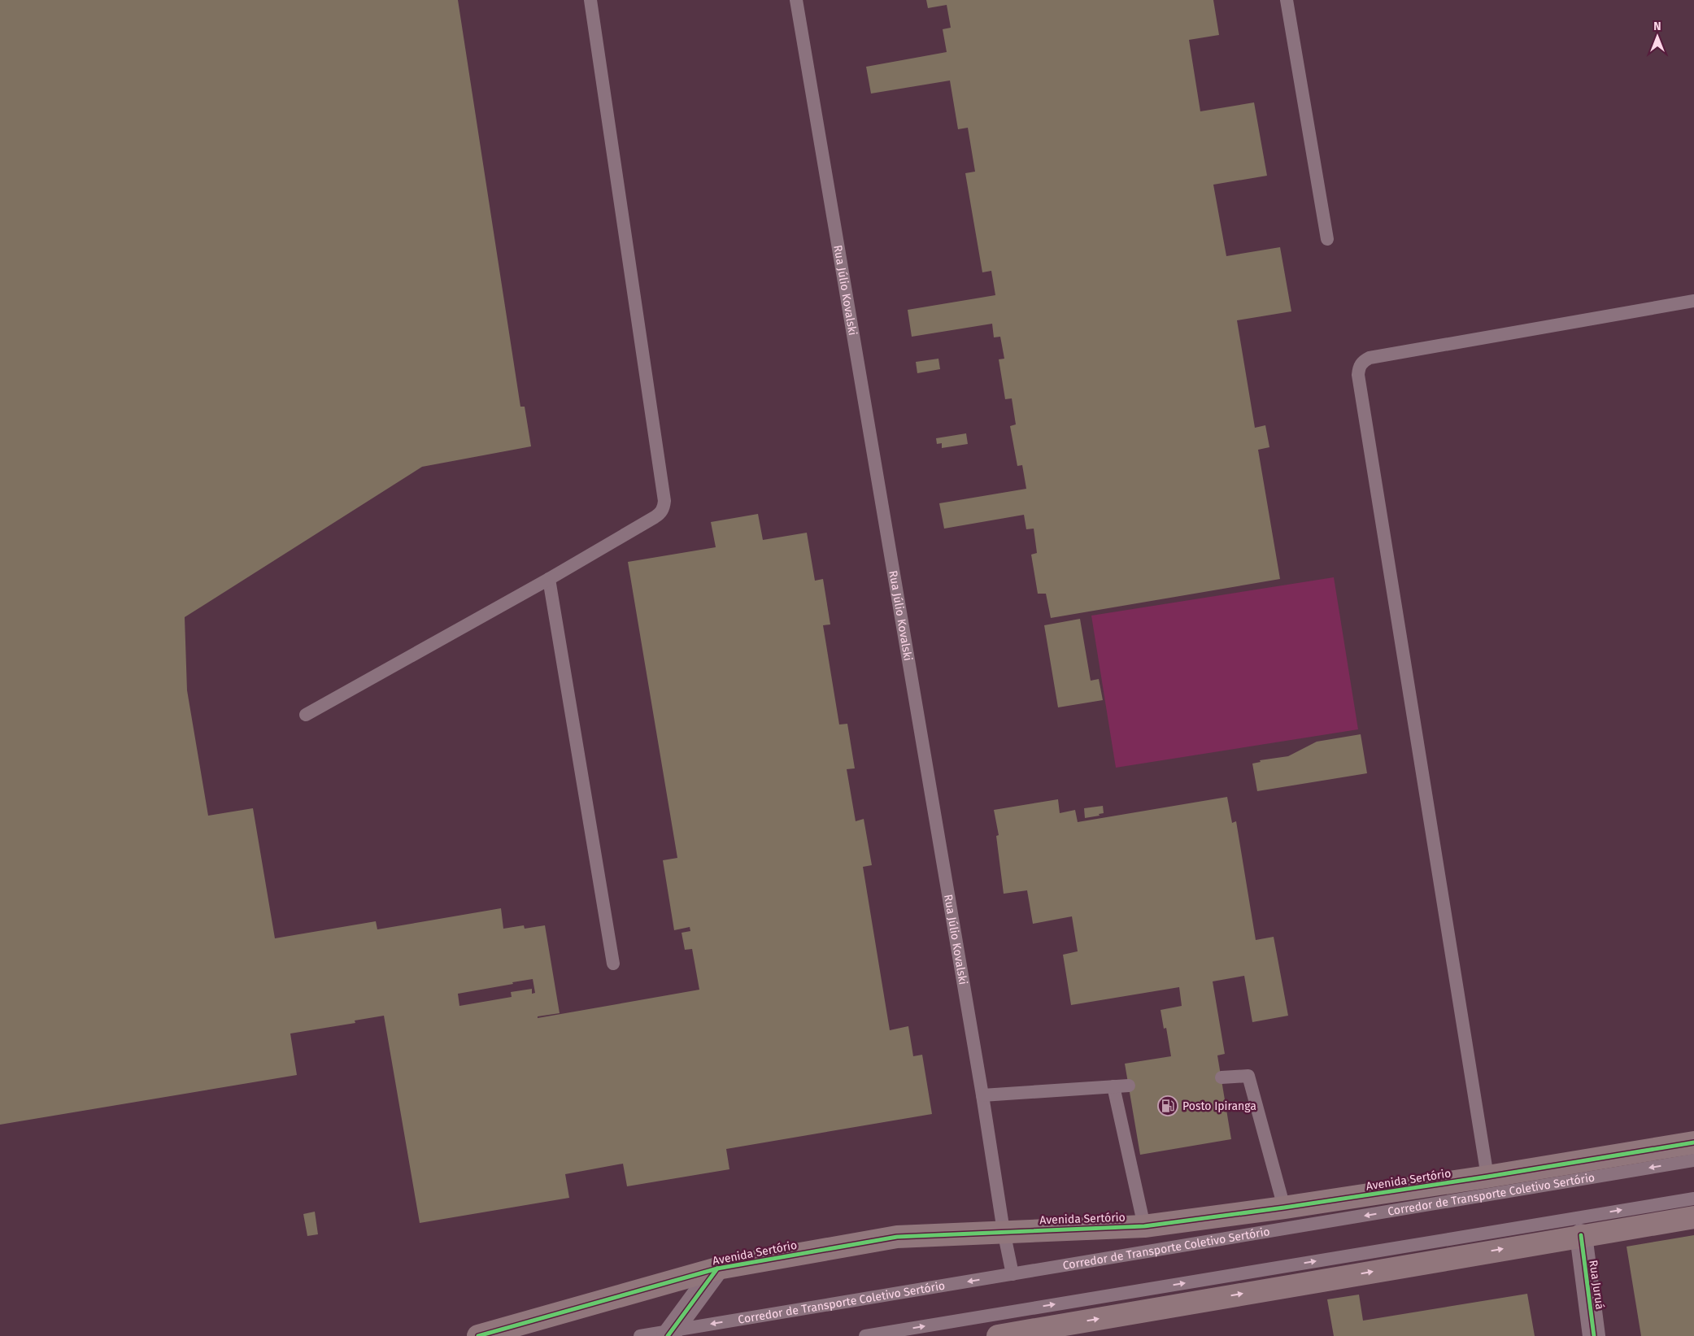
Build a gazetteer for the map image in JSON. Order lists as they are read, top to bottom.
{
  "streets": {
    "main road": ["Avenida Sertório"],
    "street": ["Rua Juruá"],
    "lane": ["Rua Júlio Kovalski", "Corredor de Transporte Coletivo Sertório"]
  },
  "crossings": [
    ["Rua Júlio Kovalski", "Avenida Sertório"],
    ["Rua Júlio Kovalski", "Corredor de Transporte Coletivo Sertório"]
  ],
  "places": {
    "fuel station": ["Posto Ipiranga"]
  },
  "north": "top"
}
